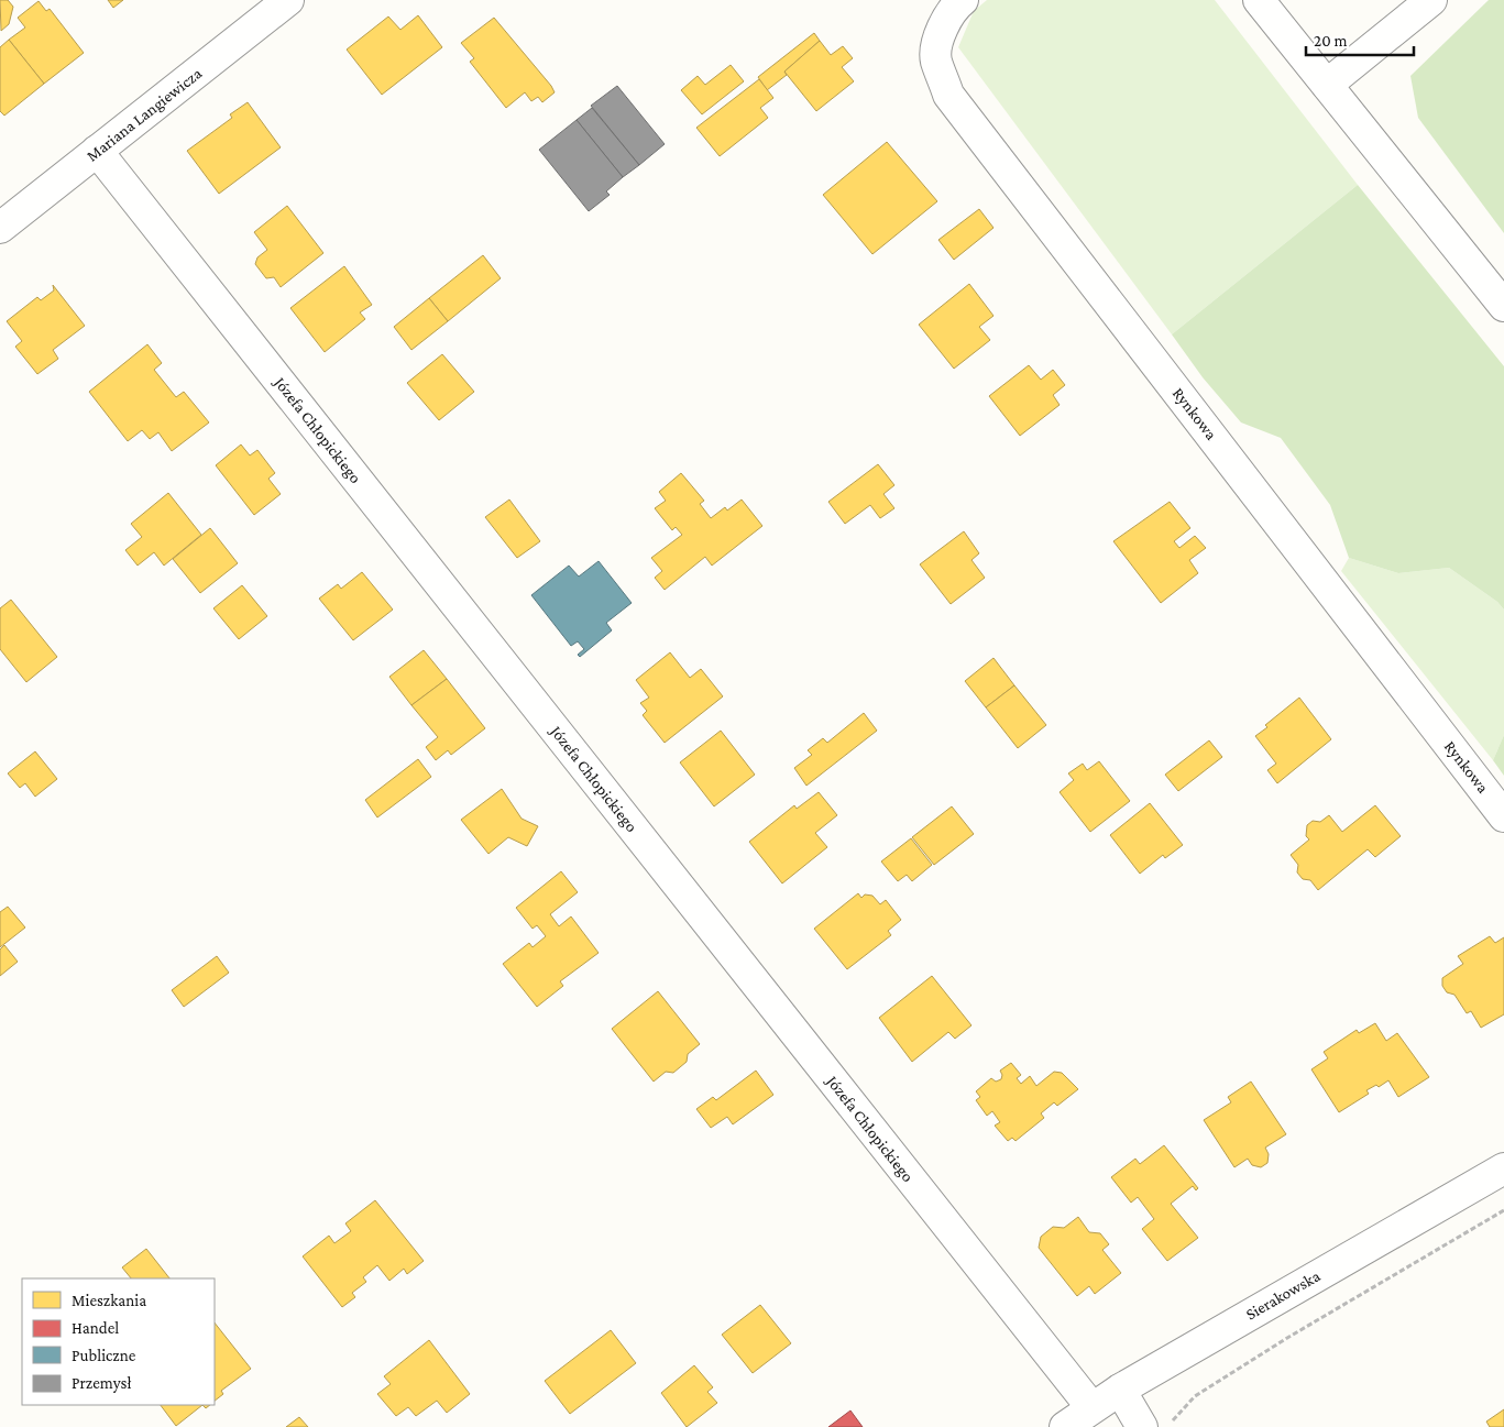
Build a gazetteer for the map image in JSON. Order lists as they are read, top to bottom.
{
  "streets": {
    "street": [
      "Mariana Langiewicza",
      "Rynkowa",
      "Józefa Chłopickiego",
      "Sierakowska"
    ]
  },
  "crossings": [
    ["Mariana Langiewicza", "Józefa Chłopickiego"],
    ["Józefa Chłopickiego", "Sierakowska"]
  ],
  "legend": [
    "Mieszkania",
    "Handel",
    "Publiczne",
    "Przemysł"
  ],
  "scale_bar": "20 m"
}
